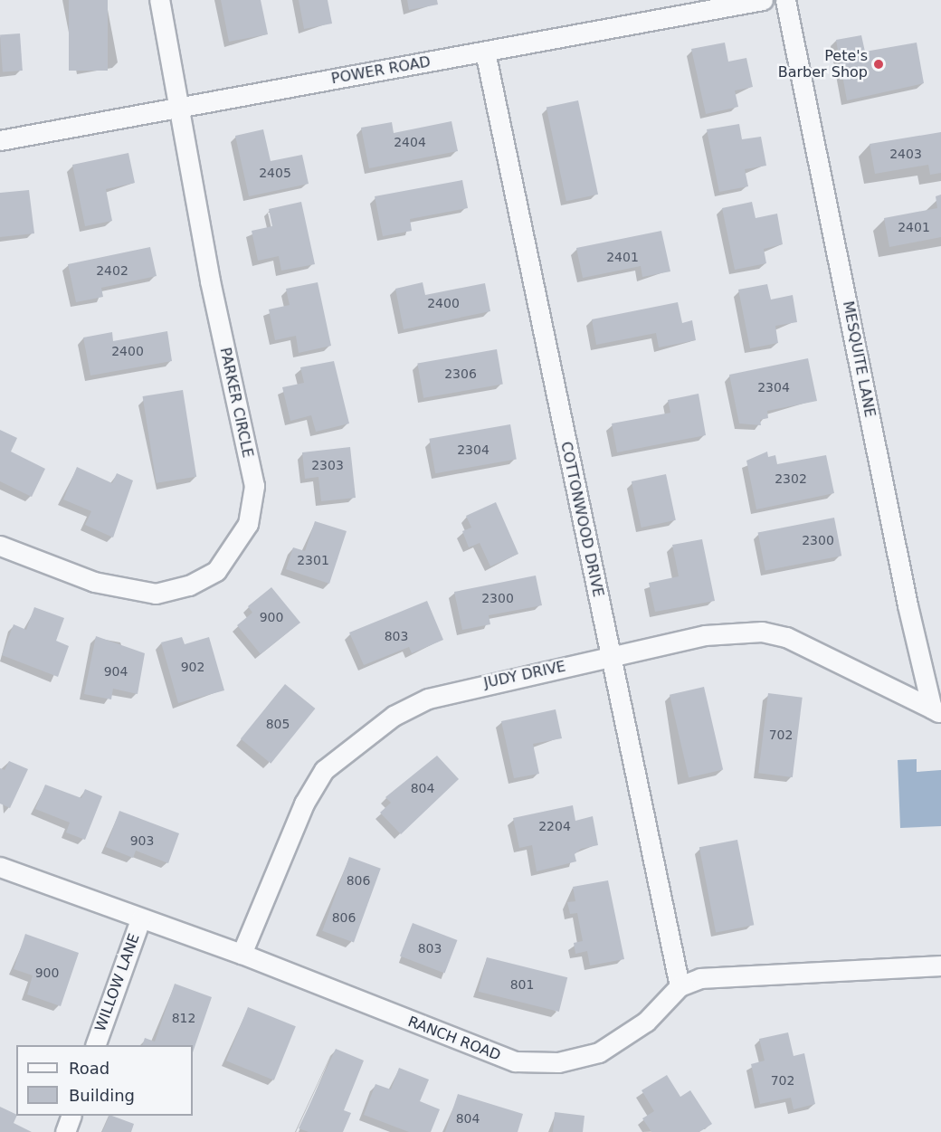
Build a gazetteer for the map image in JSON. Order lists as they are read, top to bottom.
{
  "streets": {
    "street": [
      "POWER ROAD",
      "MESQUITE LANE",
      "PARKER CIRCLE",
      "COTTONWOOD DRIVE",
      "JUDY DRIVE",
      "WILLOW LANE",
      "RANCH ROAD"
    ]
  },
  "crossings": [
    ["POWER ROAD", "PARKER CIRCLE"],
    ["POWER ROAD", "COTTONWOOD DRIVE"],
    ["MESQUITE LANE", "JUDY DRIVE"],
    ["COTTONWOOD DRIVE", "JUDY DRIVE"],
    ["COTTONWOOD DRIVE", "RANCH ROAD"],
    ["JUDY DRIVE", "RANCH ROAD"],
    ["WILLOW LANE", "RANCH ROAD"]
  ],
  "places": ["Pete's Barber Shop"],
  "house_numbers": [
    "2404",
    "2403",
    "2405",
    "2401",
    "2401",
    "2402",
    "2400",
    "2400",
    "2306",
    "2304",
    "2304",
    "2303",
    "2302",
    "2300",
    "2301",
    "2300",
    "900",
    "803",
    "902",
    "904",
    "805",
    "702",
    "804",
    "2204",
    "903",
    "806",
    "806",
    "803",
    "900",
    "801",
    "812",
    "702",
    "804"
  ],
  "legend": ["Road", "Building"]
}
